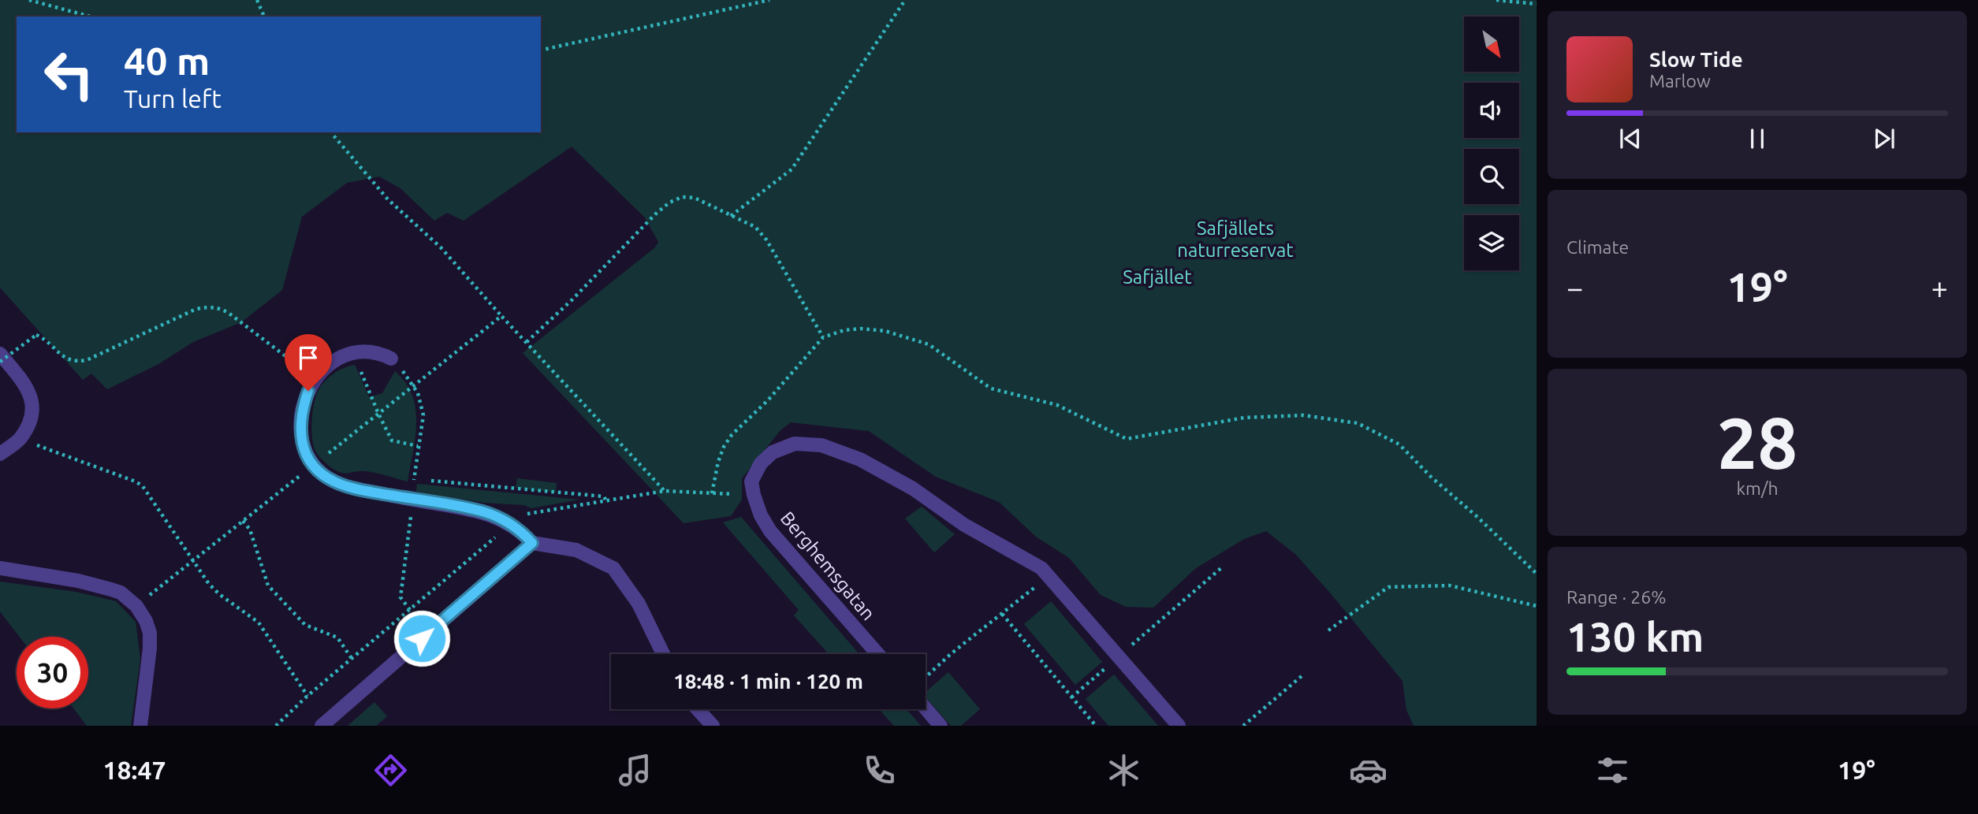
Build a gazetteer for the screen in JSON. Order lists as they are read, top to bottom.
{
  "streets": {
    "street": ["Berghemsgatan"]
  },
  "parks": ["Safjällets naturreservat", "Safjället"],
  "north": "bottom right",
  "page": {
    "turn": ["40 m", "Turn left"],
    "song": ["Slow Tide", "Marlow"],
    "tile": [
      "Climate",
      ["28", "km/h"],
      ["Range · 26%", "130 km"]
    ],
    "heat": ["−", "19°", "+"],
    "limit": "30",
    "trip": "18:48 · 1 min · 120 m",
    "tabs": ["18:47", "19°"]
  }
}
